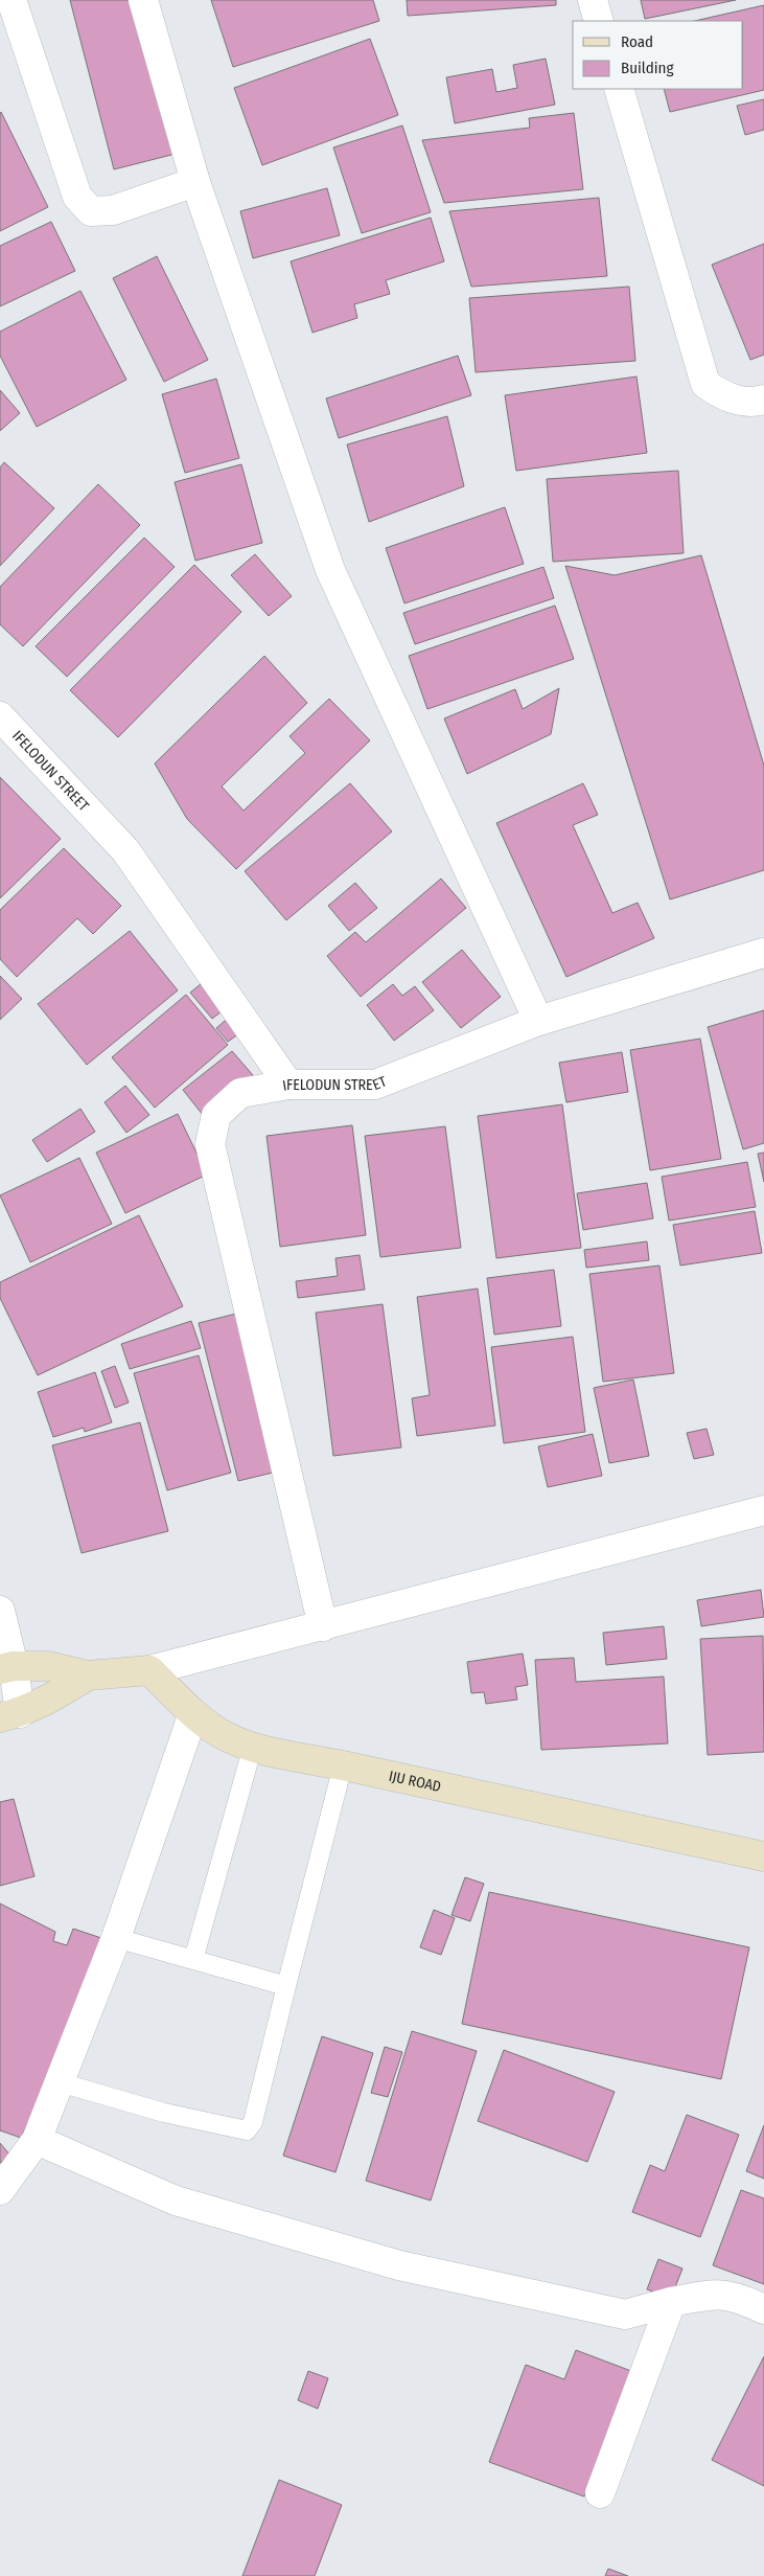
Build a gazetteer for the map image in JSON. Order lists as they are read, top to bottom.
{
  "streets": {
    "main road": ["IJU ROAD"],
    "street": ["IFELODUN STREET"]
  },
  "legend": ["Road", "Building"]
}
